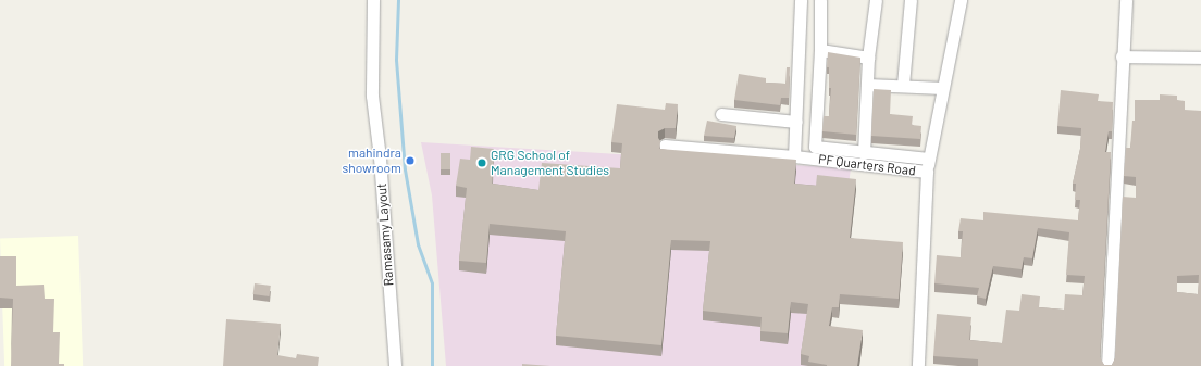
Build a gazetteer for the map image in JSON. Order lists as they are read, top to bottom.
{
  "streets": {
    "street": ["PF Quarters Road", "Ramasamy Layout"]
  },
  "places": ["mahindra showroom", "GRG School of Management Studies"]
}
